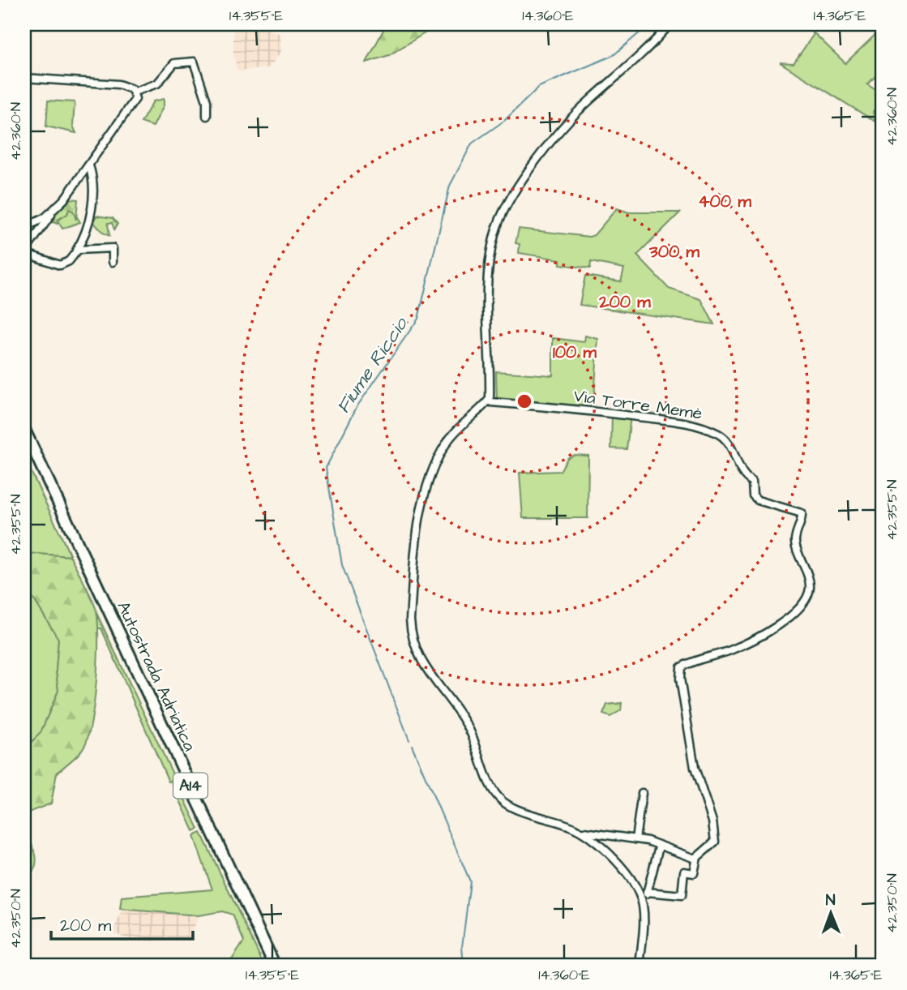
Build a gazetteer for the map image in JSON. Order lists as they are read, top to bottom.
{
  "streets": {
    "highway": ["Autostrada Adriatica", "A14"],
    "street": ["Via Torre Memè"]
  },
  "water": ["Fiume Riccio"],
  "scale_bar": "200 m",
  "north": "top",
  "coordinates": [
    "14.355°E",
    "14.360°E",
    "14.365°E",
    "42.360°N",
    "42.355°N",
    "42.350°N"
  ],
  "rings": [
    "400 m",
    "300 m",
    "200 m",
    "100 m"
  ]
}
